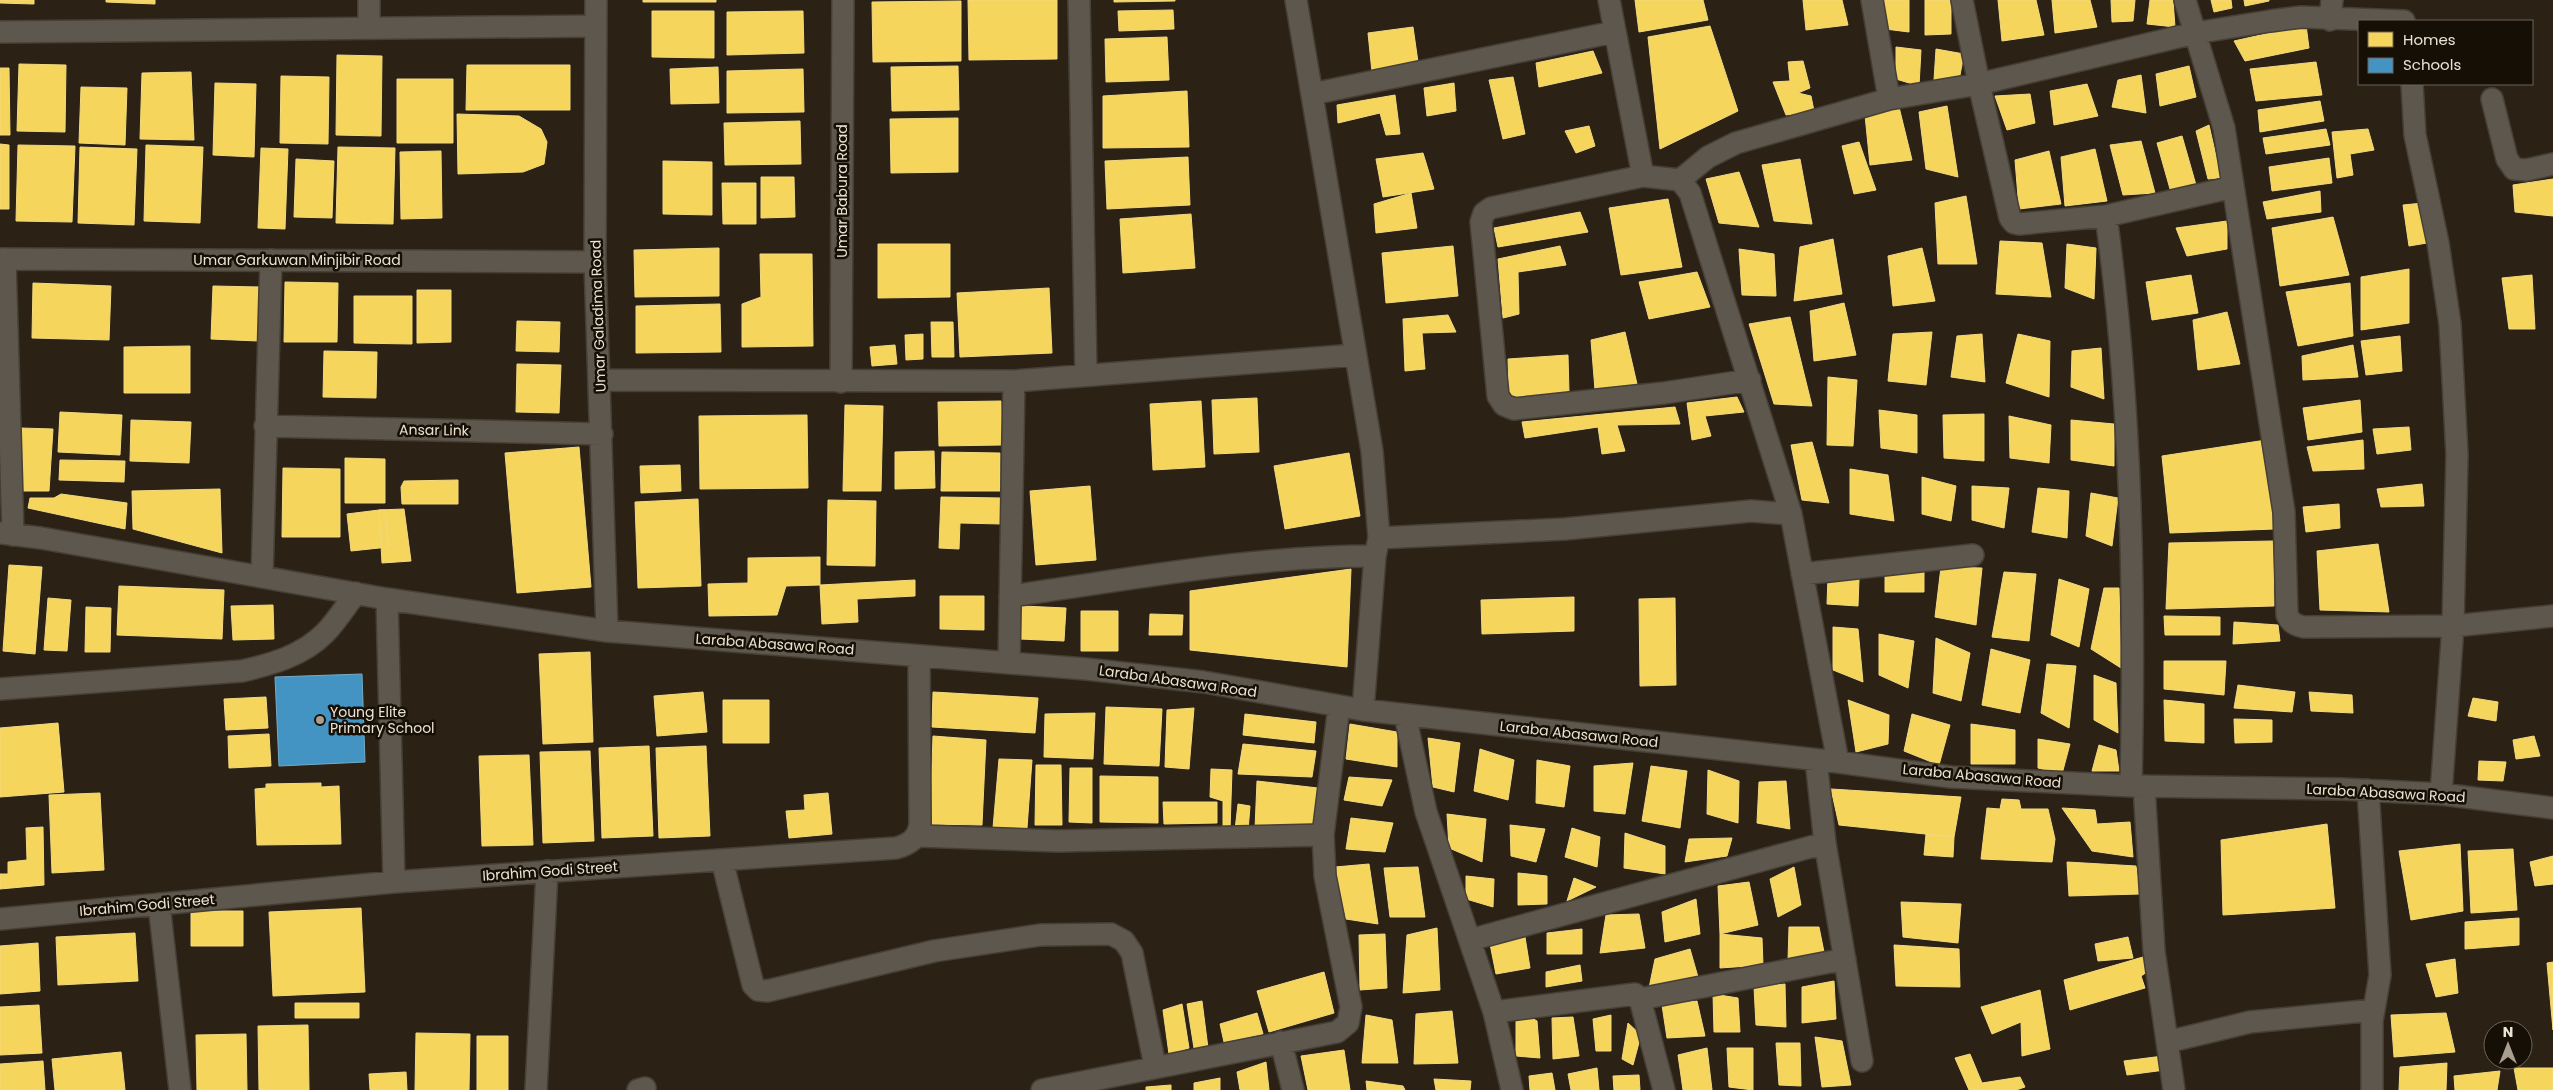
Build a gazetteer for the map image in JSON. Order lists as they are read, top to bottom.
{
  "streets": {
    "street": [
      "Umar Babura Road",
      "Umar Garkuwan Minjibir Road",
      "Umar Galadima Road",
      "Ansar Link",
      "Laraba Abasawa Road",
      "Ibrahim Godi Street"
    ]
  },
  "crossings": [
    ["Umar Garkuwan Minjibir Road", "Umar Galadima Road"],
    ["Umar Galadima Road", "Ansar Link"],
    ["Umar Galadima Road", "Laraba Abasawa Road"]
  ],
  "places": ["Young Elite Primary School"],
  "legend": ["Homes", "Schools"],
  "north": "top"
}
